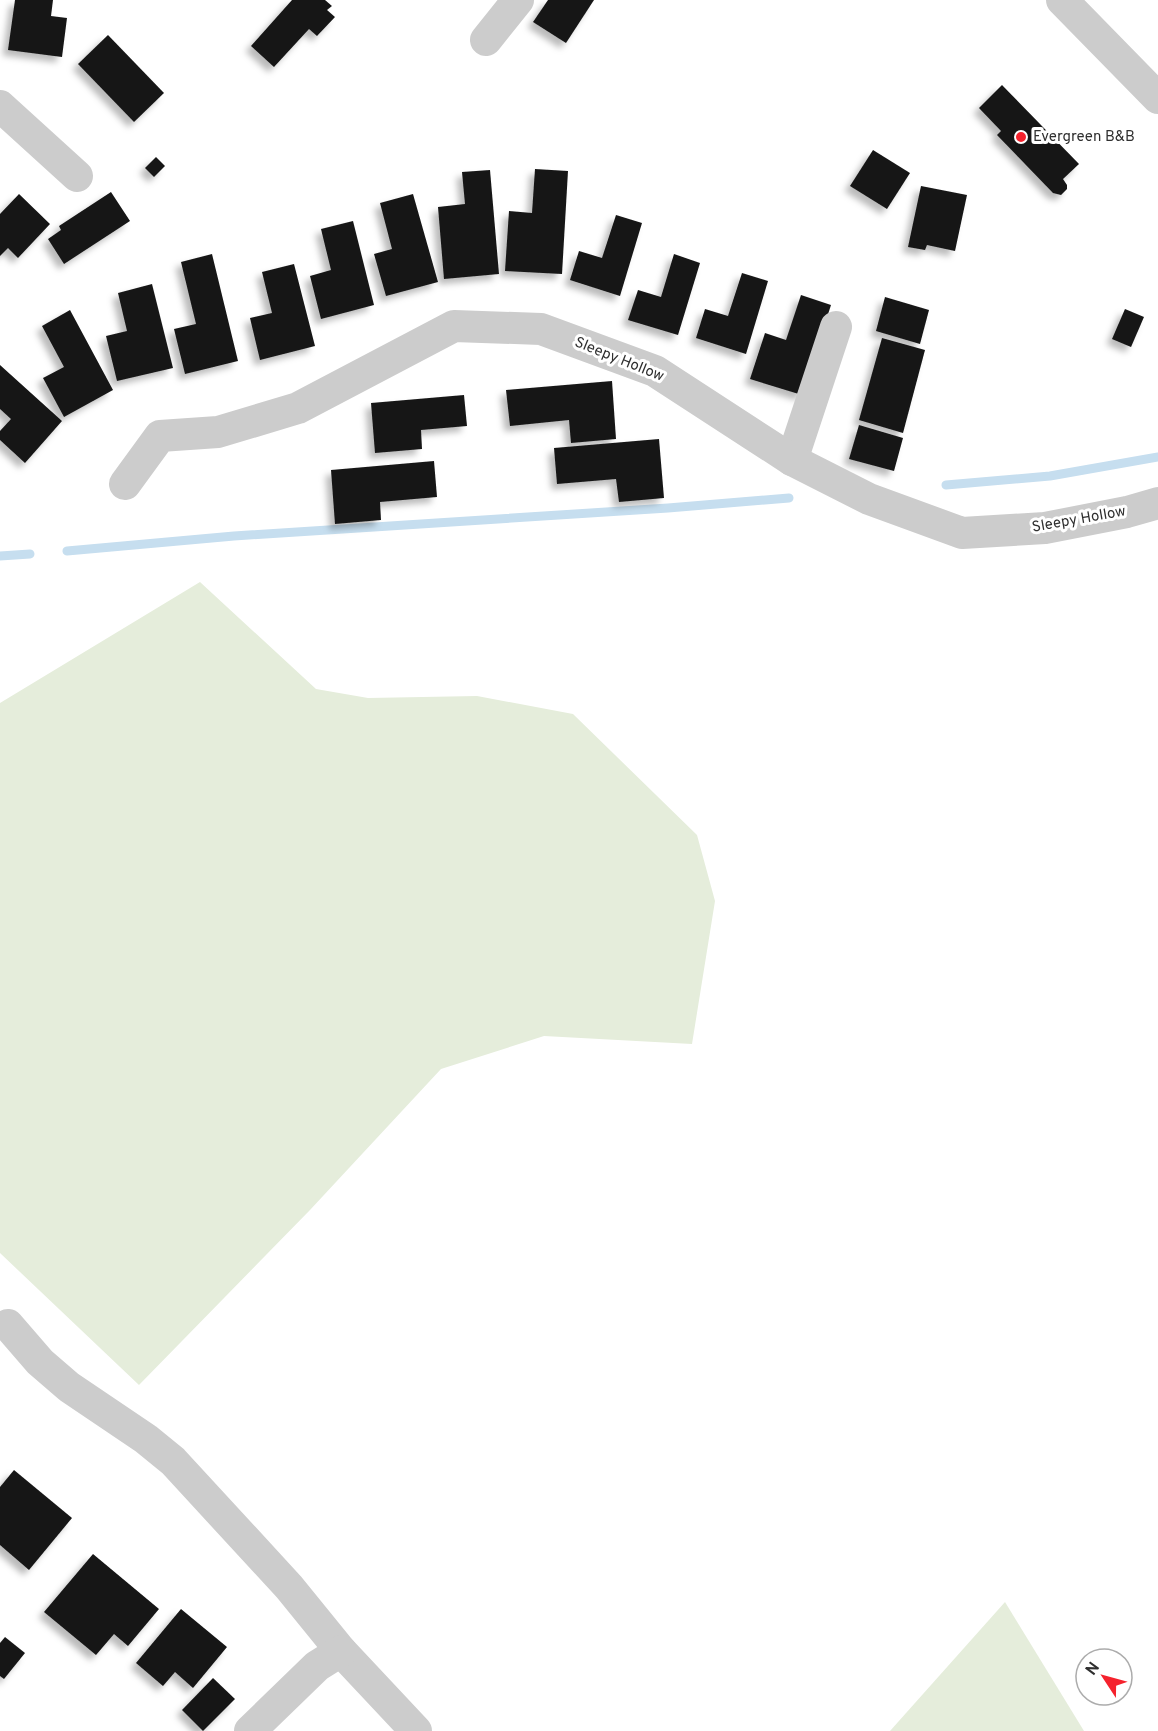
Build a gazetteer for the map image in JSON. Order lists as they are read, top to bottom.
{
  "streets": {
    "street": ["Sleepy Hollow"]
  },
  "places": ["Evergreen B&B"],
  "north": "top left"
}
